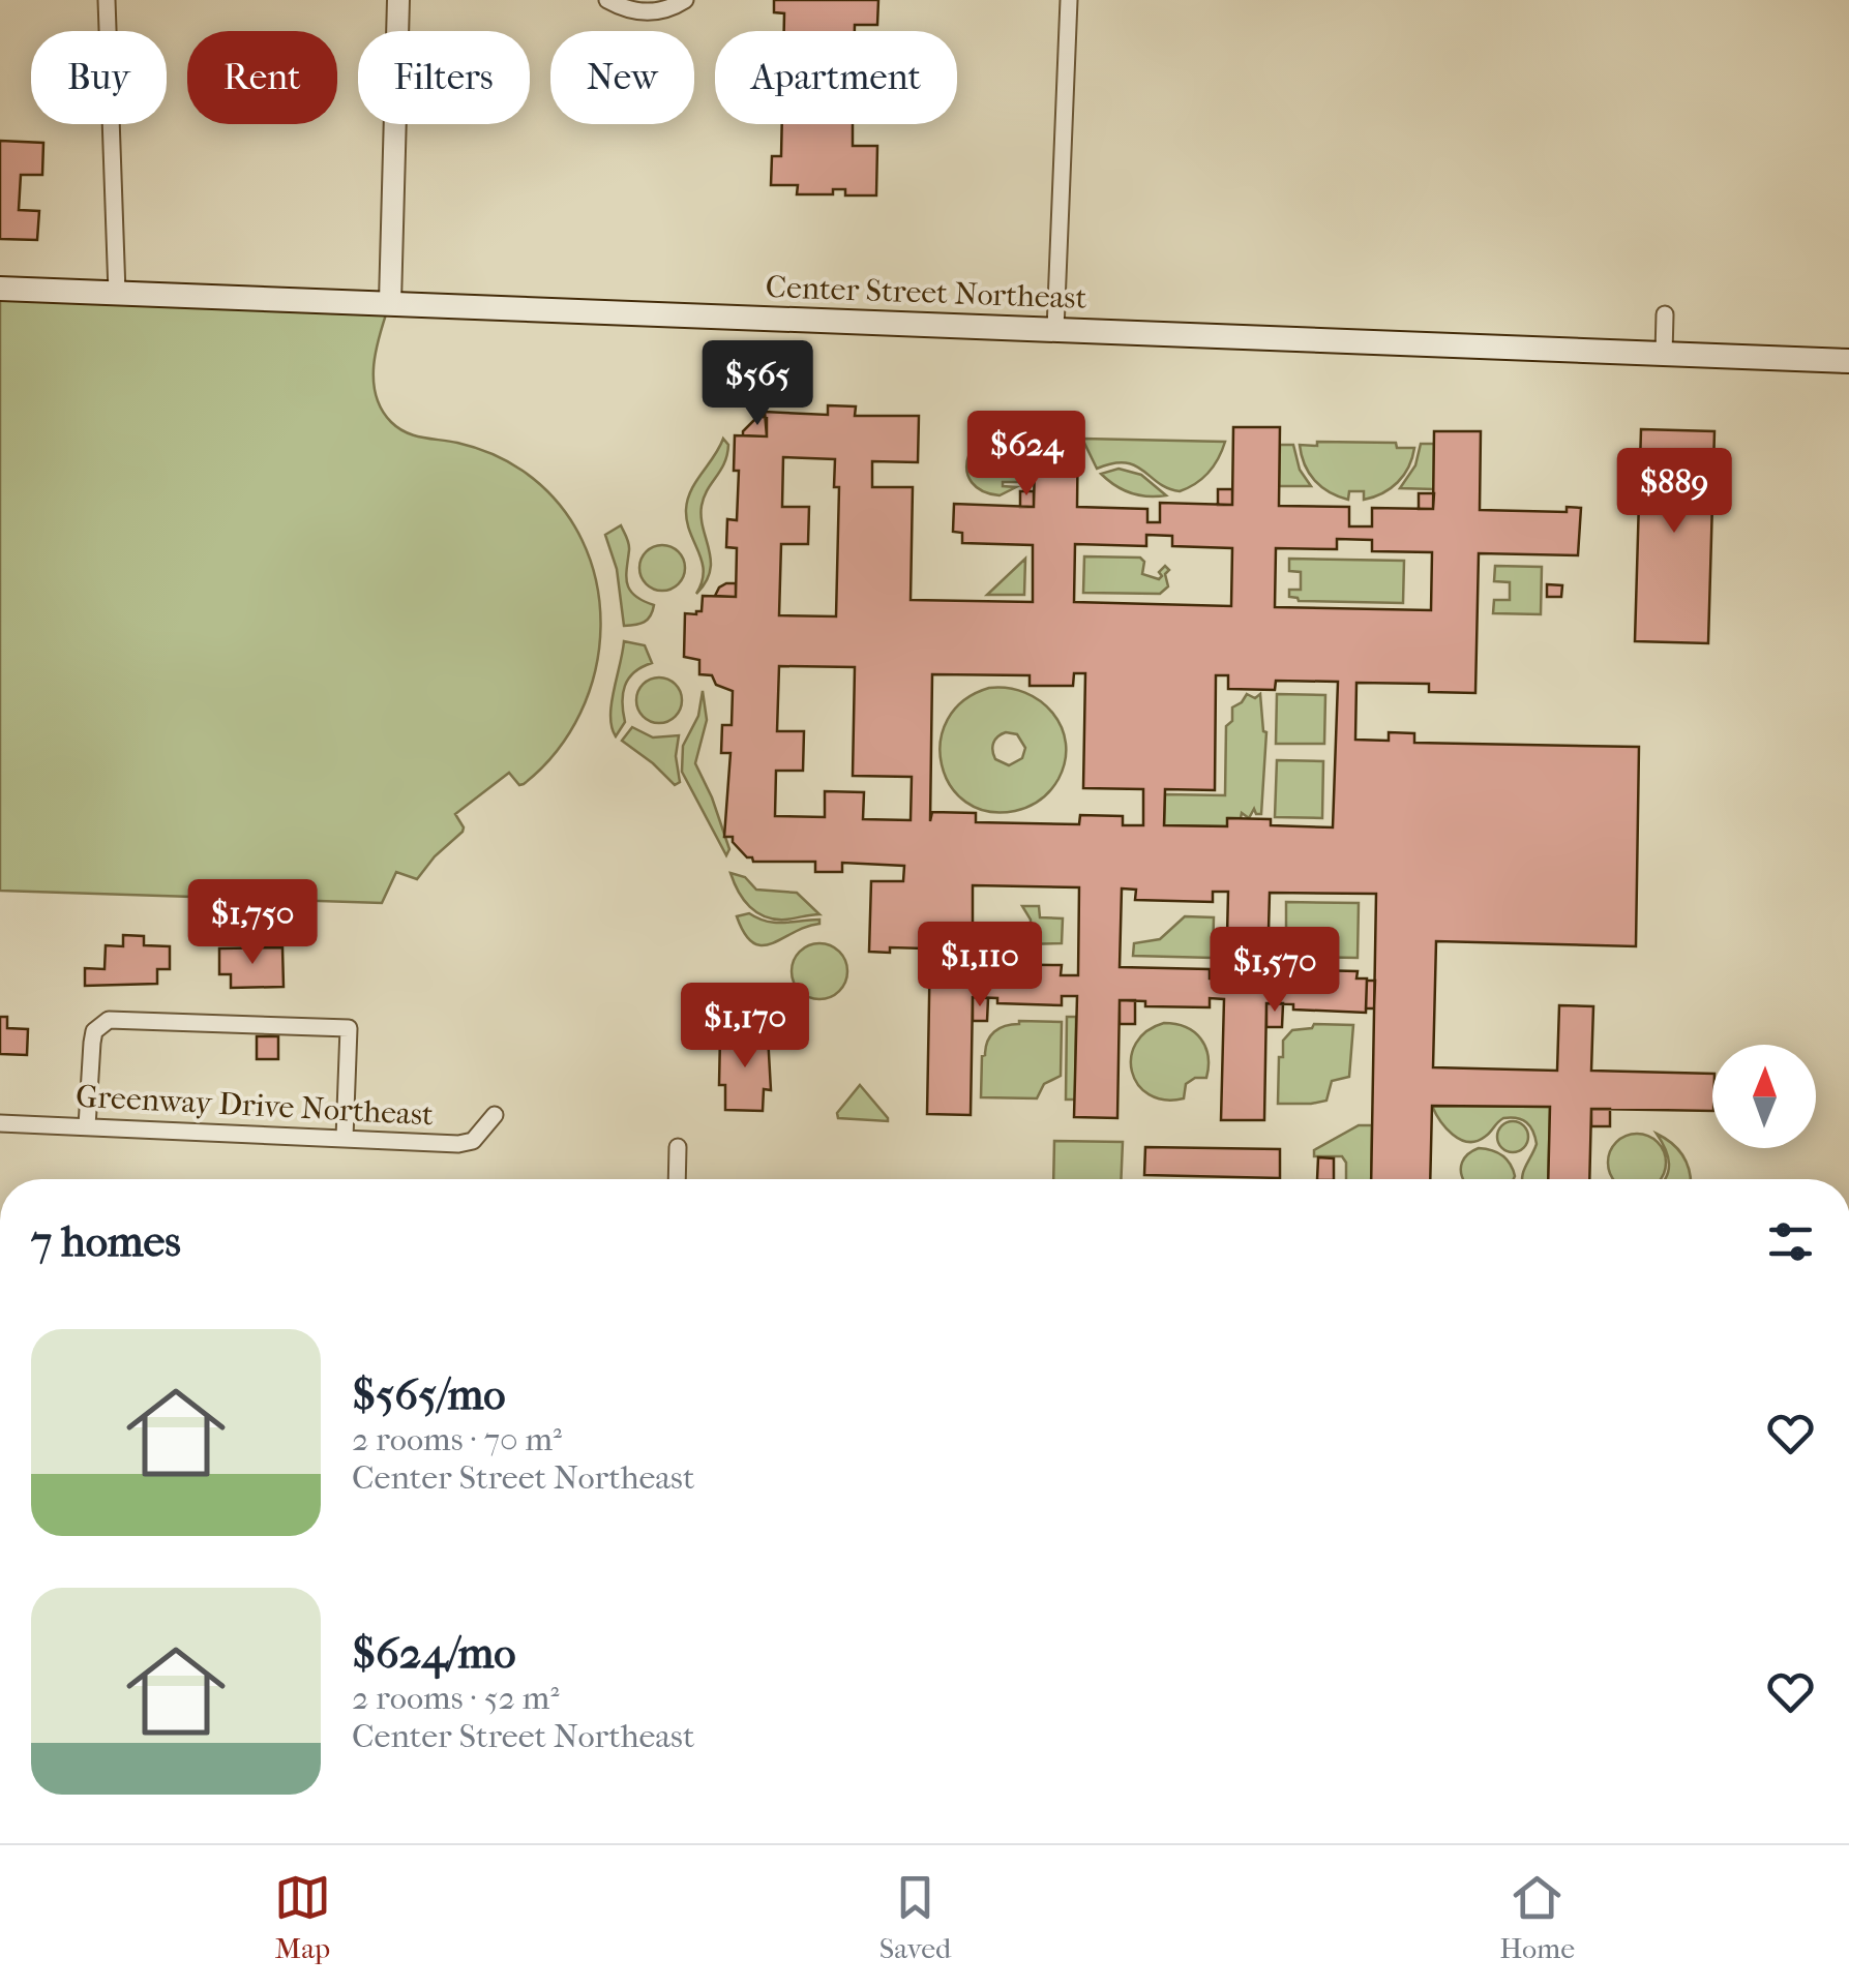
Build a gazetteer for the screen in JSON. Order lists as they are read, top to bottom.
{
  "streets": {
    "main road": ["Center Street Northeast"],
    "street": ["Greenway Drive Northeast"]
  },
  "north": "top",
  "page": {
    "chip": [
      "Buy",
      "Rent",
      "Filters",
      "New",
      "Apartment"
    ],
    "price": [
      "$565",
      "$624",
      "$889",
      "$1,750",
      "$1,110",
      "$1,570",
      "$1,170"
    ],
    "heading": "7 homes",
    "list": [
      {
        "name": "$565/mo",
        "note": "2 rooms · 70 m² · Center Street Northeast"
      },
      {
        "name": "$624/mo",
        "note": "2 rooms · 52 m² · Center Street Northeast"
      }
    ],
    "tabs": ["Map", "Saved", "Home"]
  }
}
